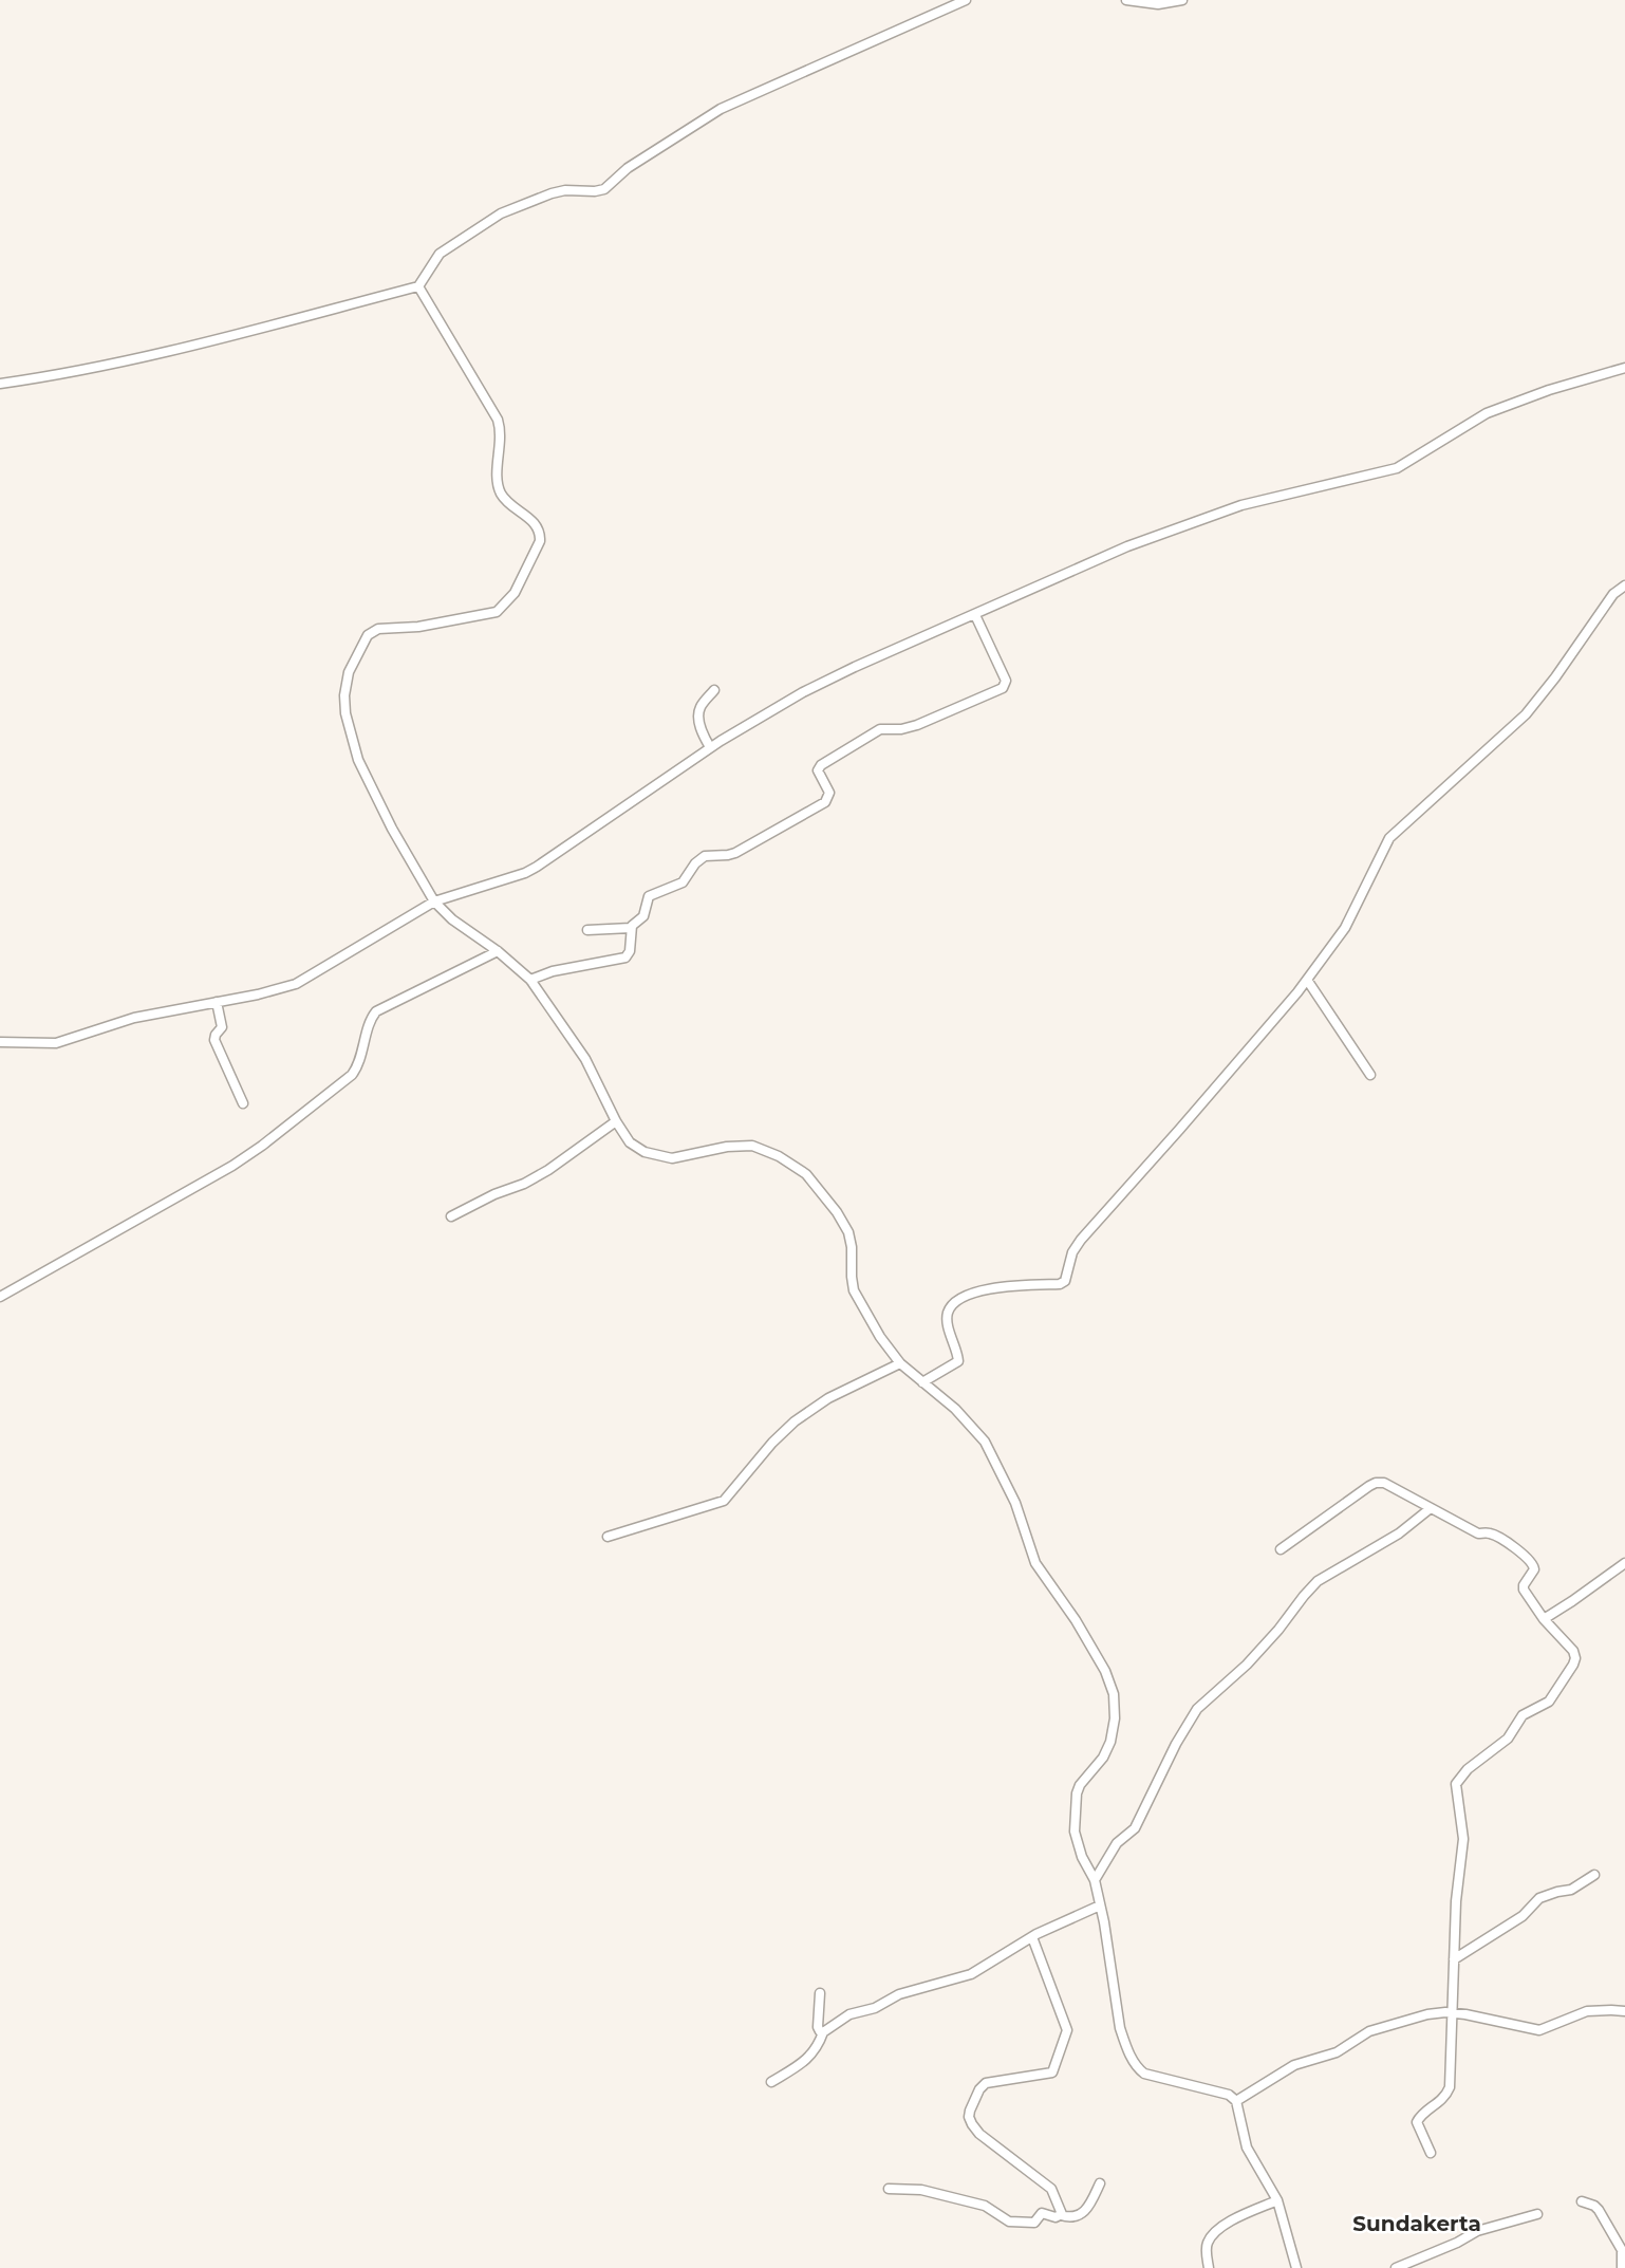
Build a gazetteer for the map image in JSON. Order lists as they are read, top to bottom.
{
  "districts": ["Sundakerta"]
}
